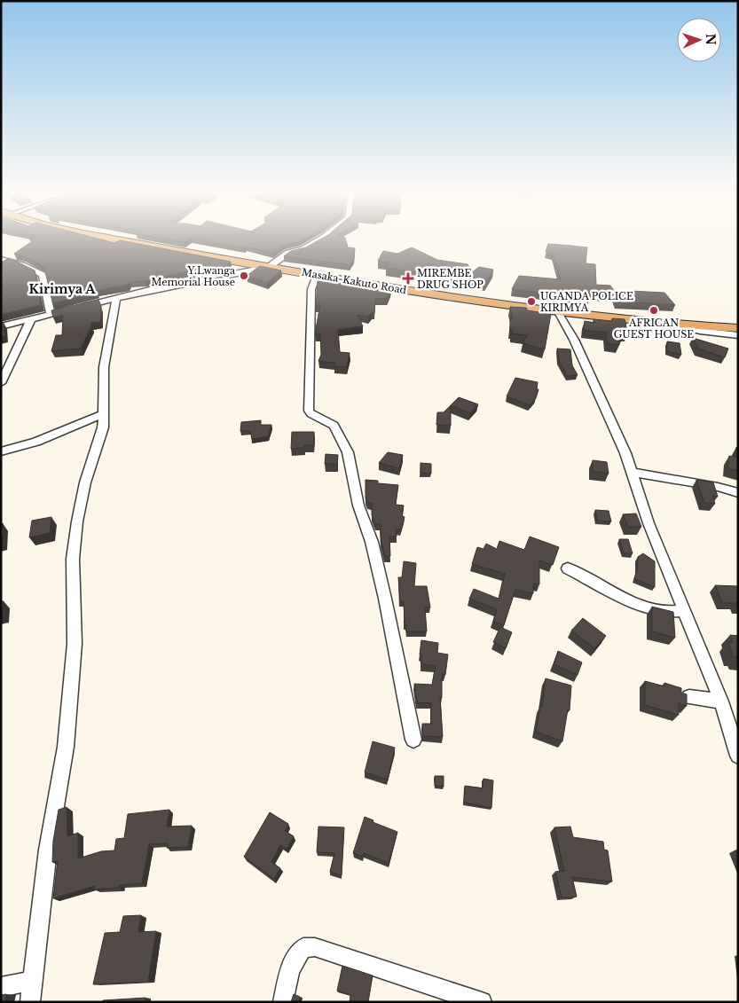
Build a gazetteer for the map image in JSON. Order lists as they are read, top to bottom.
{
  "streets": {
    "highway": ["Masaka-Kakuto Road"]
  },
  "districts": ["Kirimya A"],
  "places": {
    "other": ["Y.Lwanga Memorial House", "UGANDA POLICE KIRIMYA", "AFRICAN GUEST HOUSE"],
    "health": ["MIREMBE DRUG SHOP"]
  },
  "north": "right"
}
